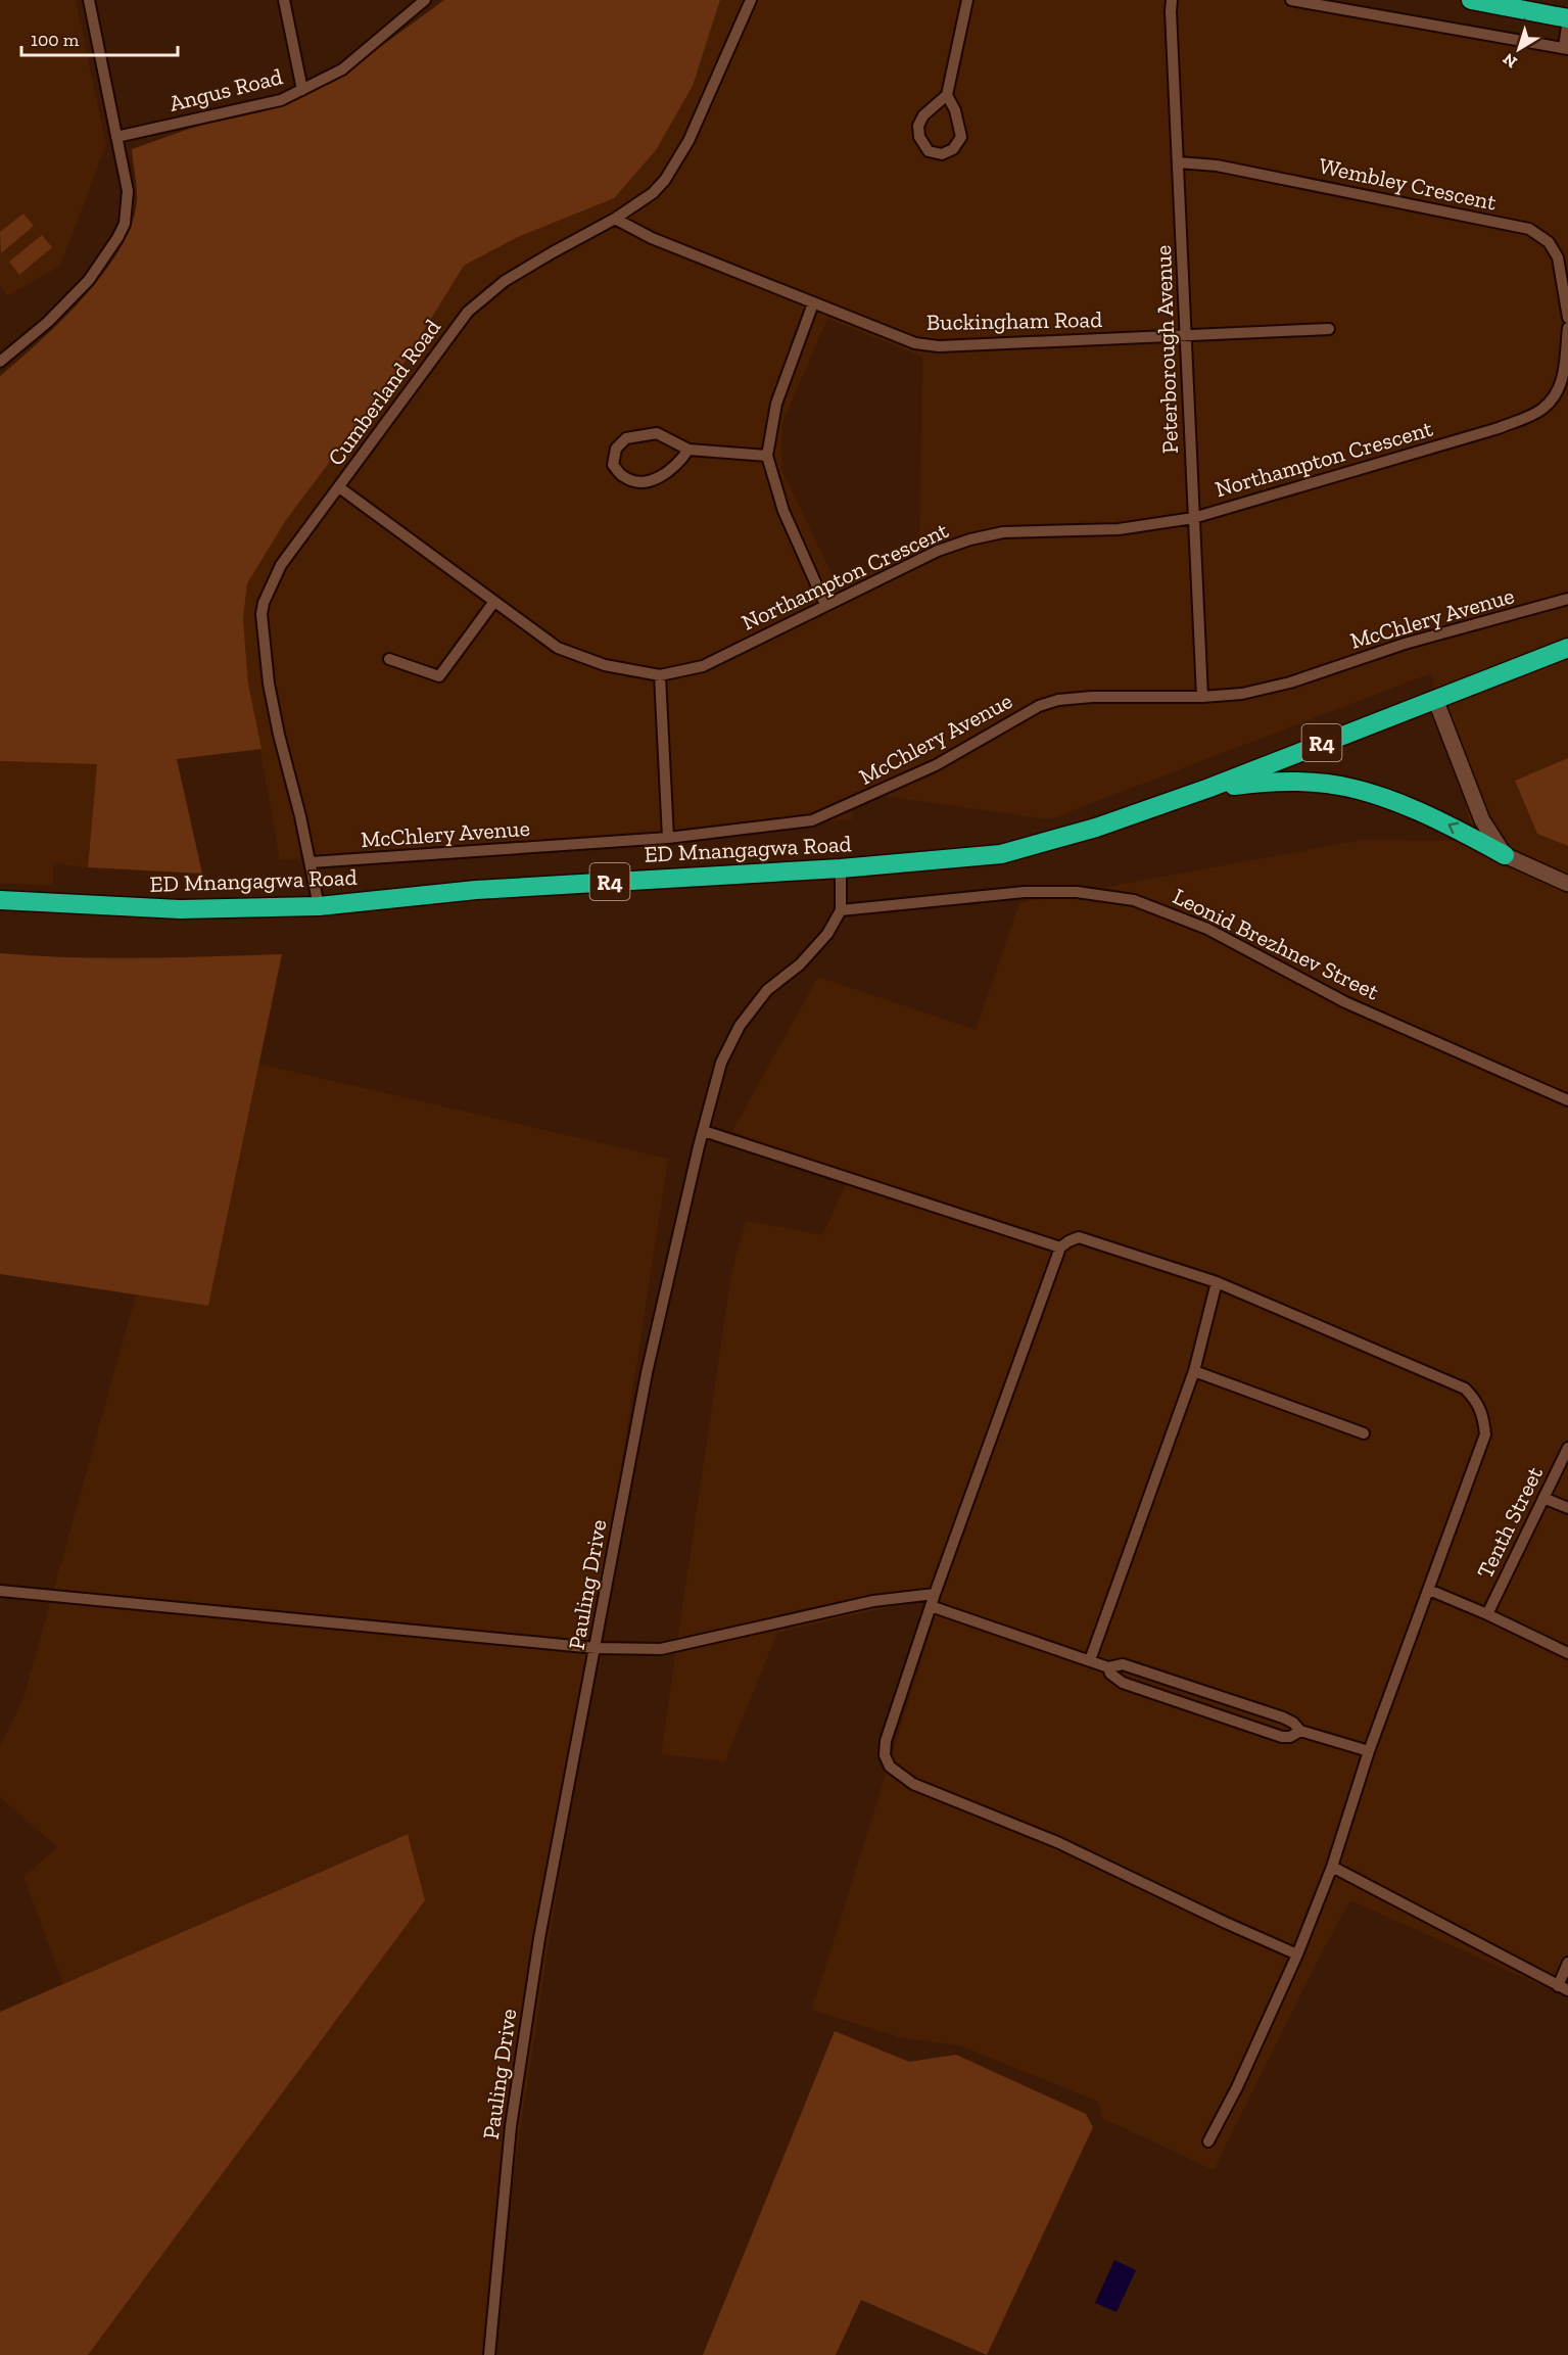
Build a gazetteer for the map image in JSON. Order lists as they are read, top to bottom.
{
  "streets": {
    "highway": ["R4", "ED Mnangagwa Road"],
    "street": [
      "Angus Road",
      "Wembley Crescent",
      "Buckingham Road",
      "Peterborough Avenue",
      "Cumberland Road",
      "Northampton Crescent",
      "McChlery Avenue",
      "Leonid Brezhnev Street",
      "Tenth Street",
      "Pauling Drive"
    ]
  },
  "crossings": [
    ["Wembley Crescent", "Peterborough Avenue"],
    ["Buckingham Road", "Peterborough Avenue"],
    ["Buckingham Road", "Cumberland Road"],
    ["Peterborough Avenue", "Northampton Crescent"],
    ["Peterborough Avenue", "McChlery Avenue"],
    ["Cumberland Road", "Northampton Crescent"],
    ["Cumberland Road", "McChlery Avenue"],
    ["Cumberland Road", "ED Mnangagwa Road"],
    ["R4", "ED Mnangagwa Road"],
    ["Leonid Brezhnev Street", "Pauling Drive"]
  ],
  "scale_bar": "100 m",
  "north": "bottom left"
}
